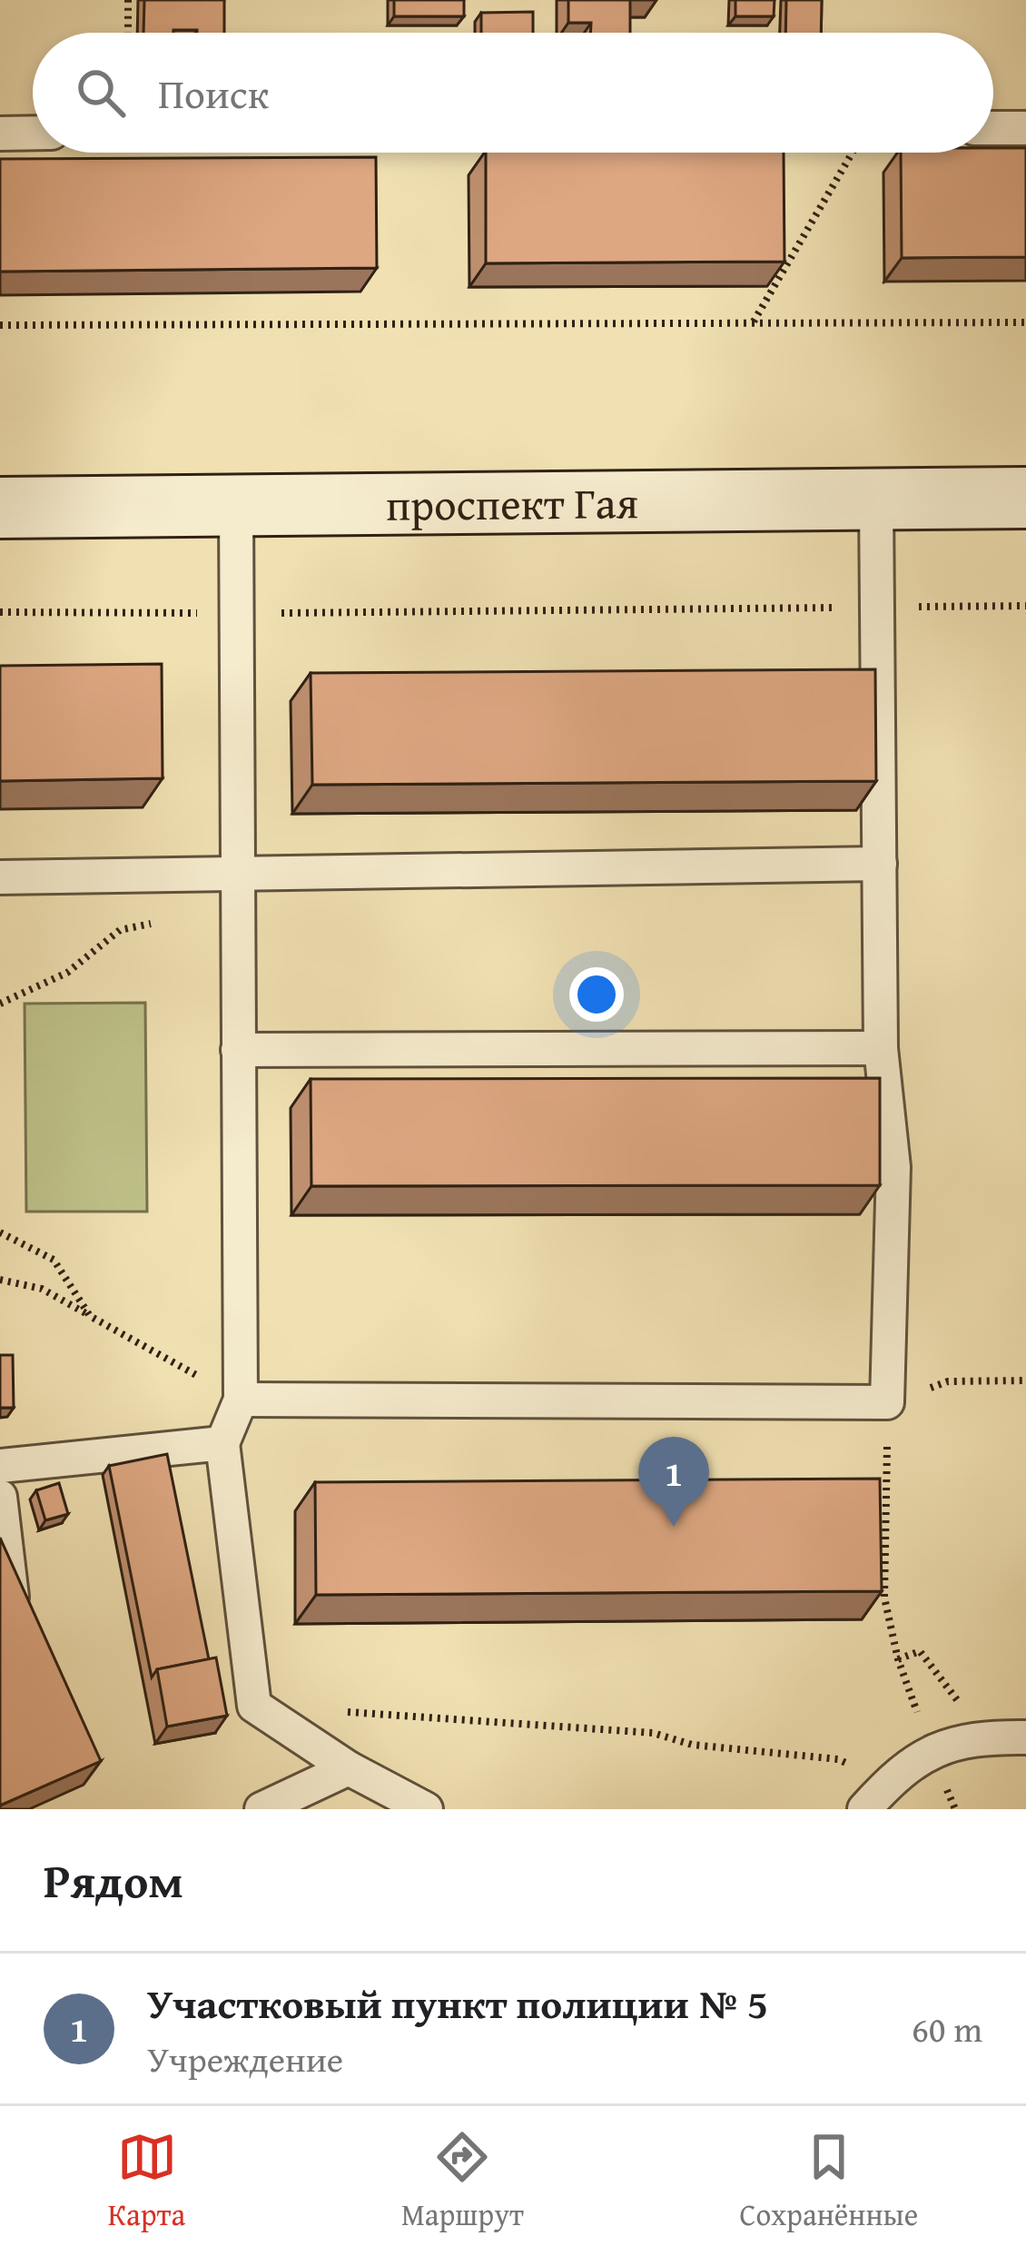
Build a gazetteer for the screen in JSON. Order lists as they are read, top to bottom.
{
  "streets": {
    "main road": ["проспект Гая"]
  },
  "page": {
    "search": "Поиск",
    "pins": "1",
    "heading": "Рядом",
    "list": [
      {
        "mark": "1",
        "name": "Участковый пункт полиции № 5",
        "note": "Учреждение",
        "value": "60 m"
      }
    ],
    "nav": ["Карта", "Маршрут", "Сохранённые"]
  }
}
